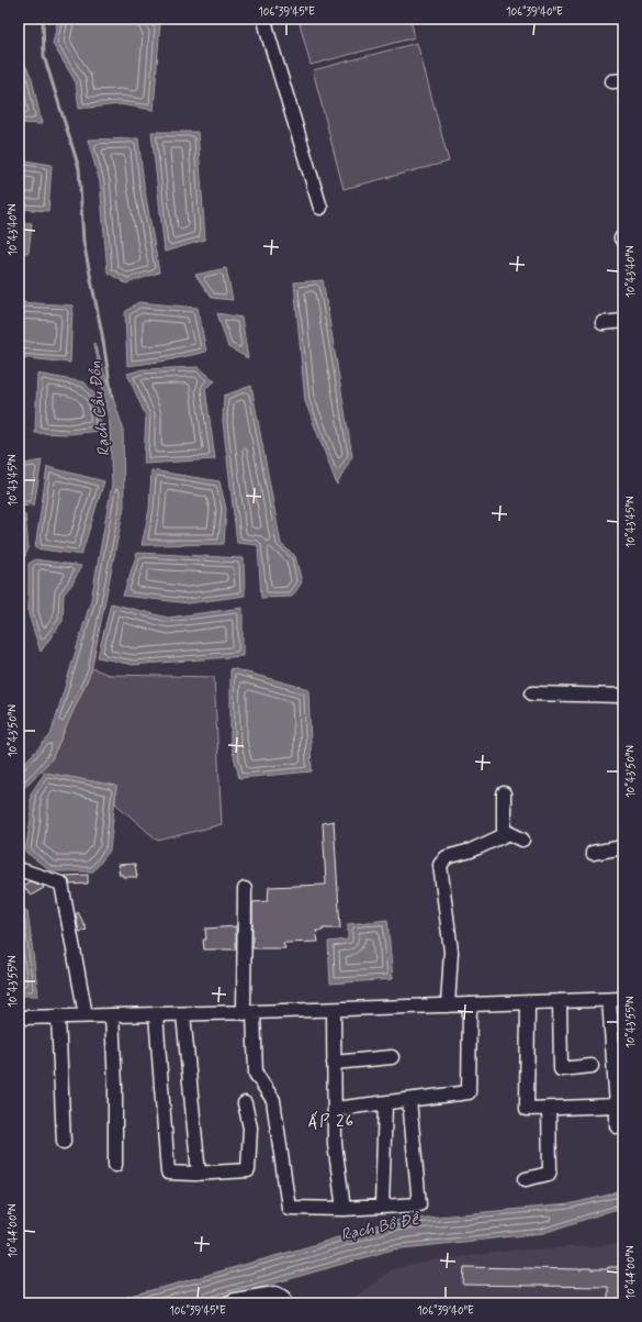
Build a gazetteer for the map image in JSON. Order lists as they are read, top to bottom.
{
  "districts": ["ẤP 26"],
  "water": ["Rạch Cầu Đồn", "Rạch Bồ Đề"],
  "coordinates": [
    "106°39'45\"E",
    "106°39'40\"E",
    "10°43'40\"N",
    "10°43'45\"N",
    "10°43'50\"N",
    "10°43'55\"N",
    "10°44'00\"N"
  ]
}
